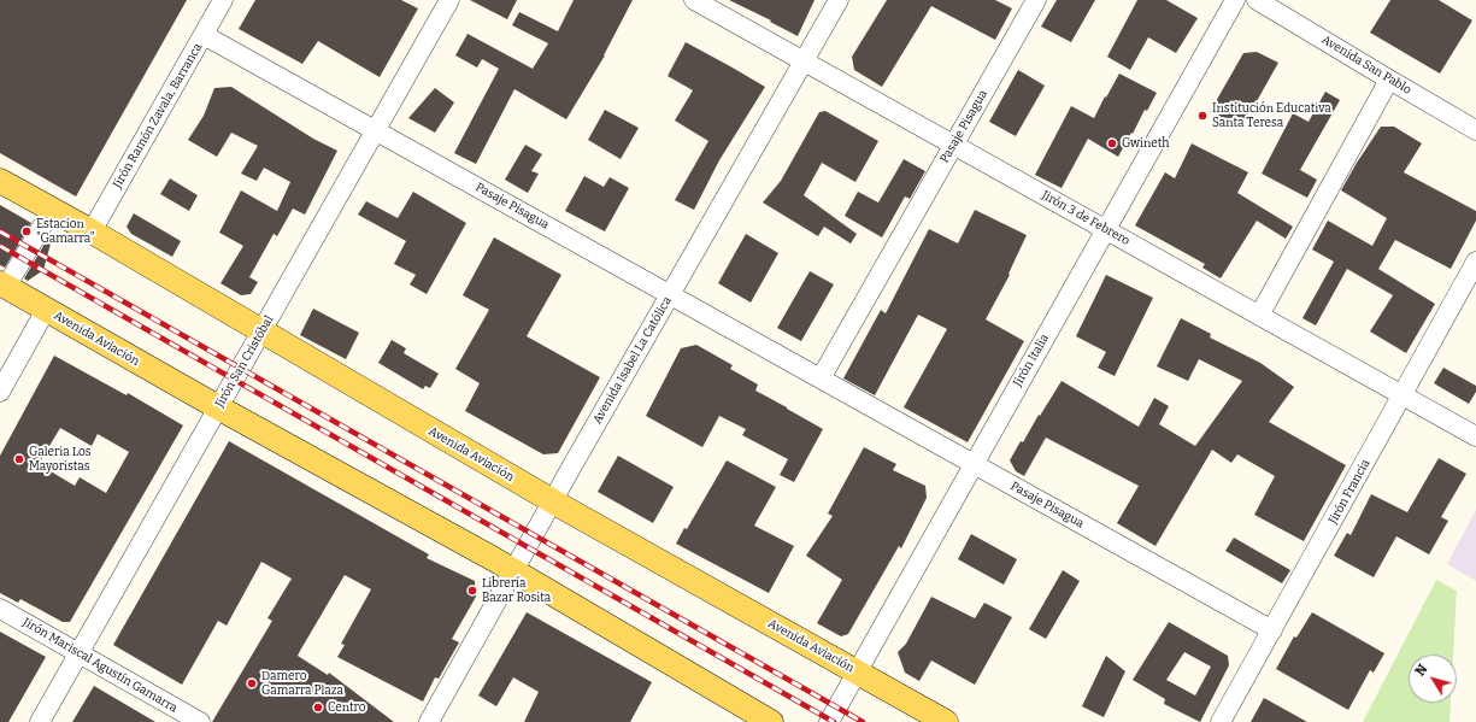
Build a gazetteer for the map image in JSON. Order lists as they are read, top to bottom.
{
  "streets": {
    "main road": ["Avenida Aviación"],
    "street": [
      "Avenida San Pablo",
      "Jirón Ramón Zavala, Barranca",
      "Pasaje Pisagua",
      "Jirón 3 de Febrero",
      "Avenida Isabel La Católica",
      "Jirón Italia",
      "Jirón San Cristóbal",
      "Jirón Francia",
      "Jirón Mariscal Agustín Gamarra"
    ]
  },
  "crossings": [
    ["Jirón Ramón Zavala, Barranca", "Pasaje Pisagua"],
    ["Jirón Ramón Zavala, Barranca", "Avenida Aviación"],
    ["Pasaje Pisagua", "Jirón 3 de Febrero"],
    ["Pasaje Pisagua", "Avenida Isabel La Católica"],
    ["Pasaje Pisagua", "Jirón Italia"],
    ["Pasaje Pisagua", "Jirón San Cristóbal"],
    ["Pasaje Pisagua", "Jirón Francia"],
    ["Jirón 3 de Febrero", "Avenida Isabel La Católica"],
    ["Jirón 3 de Febrero", "Jirón Italia"],
    ["Jirón 3 de Febrero", "Jirón Francia"],
    ["Avenida Aviación", "Avenida Isabel La Católica"],
    ["Avenida Aviación", "Jirón Italia"],
    ["Avenida Aviación", "Jirón San Cristóbal"],
    ["Jirón San Cristóbal", "Jirón Mariscal Agustín Gamarra"]
  ],
  "places": [
    "Institución Educativa Santa Teresa",
    "Gwineth",
    "Estacion \"Gamarra\"",
    "Galeria Los Mayoristas",
    "Librería Bazar Rosita",
    "Damero Gamarra Plaza",
    "Centro"
  ],
  "north": "top left"
}
